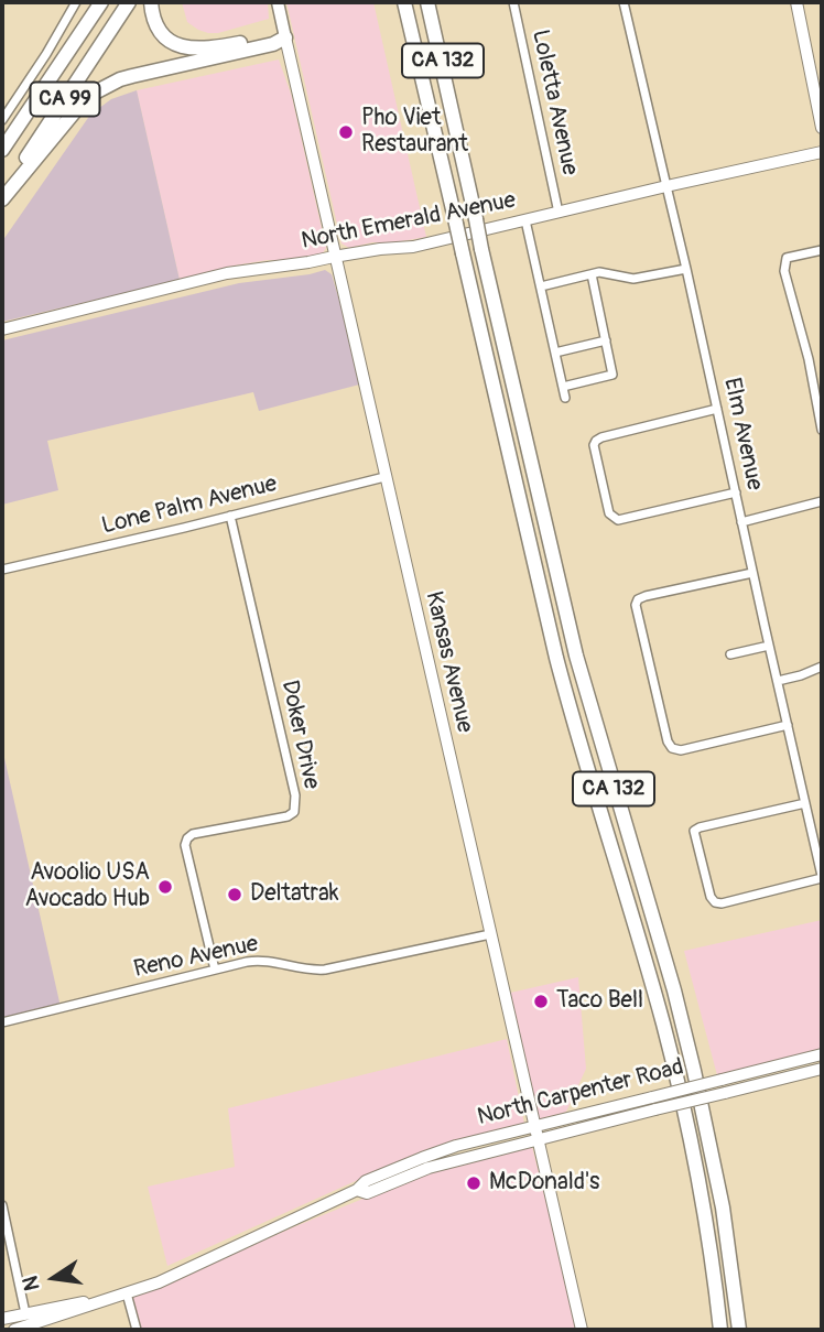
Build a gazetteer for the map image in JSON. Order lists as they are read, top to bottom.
{
  "streets": {
    "highway": ["CA 132", "CA 99"],
    "main road": ["North Emerald Avenue", "Kansas Avenue", "North Carpenter Road"],
    "street": [
      "Loletta Avenue",
      "Elm Avenue",
      "Lone Palm Avenue",
      "Doker Drive",
      "Reno Avenue"
    ]
  },
  "crossings": [
    ["Loletta Avenue", "North Emerald Avenue"],
    ["North Emerald Avenue", "Elm Avenue"],
    ["North Emerald Avenue", "Kansas Avenue"],
    ["Lone Palm Avenue", "Kansas Avenue"],
    ["Lone Palm Avenue", "Doker Drive"],
    ["Kansas Avenue", "Reno Avenue"],
    ["Kansas Avenue", "North Carpenter Road"],
    ["Doker Drive", "Reno Avenue"]
  ],
  "places": [
    "Pho Viet Restaurant",
    "Avoolio USA Avocado Hub",
    "Deltatrak",
    "Taco Bell",
    "McDonald's"
  ],
  "north": "left"
}
